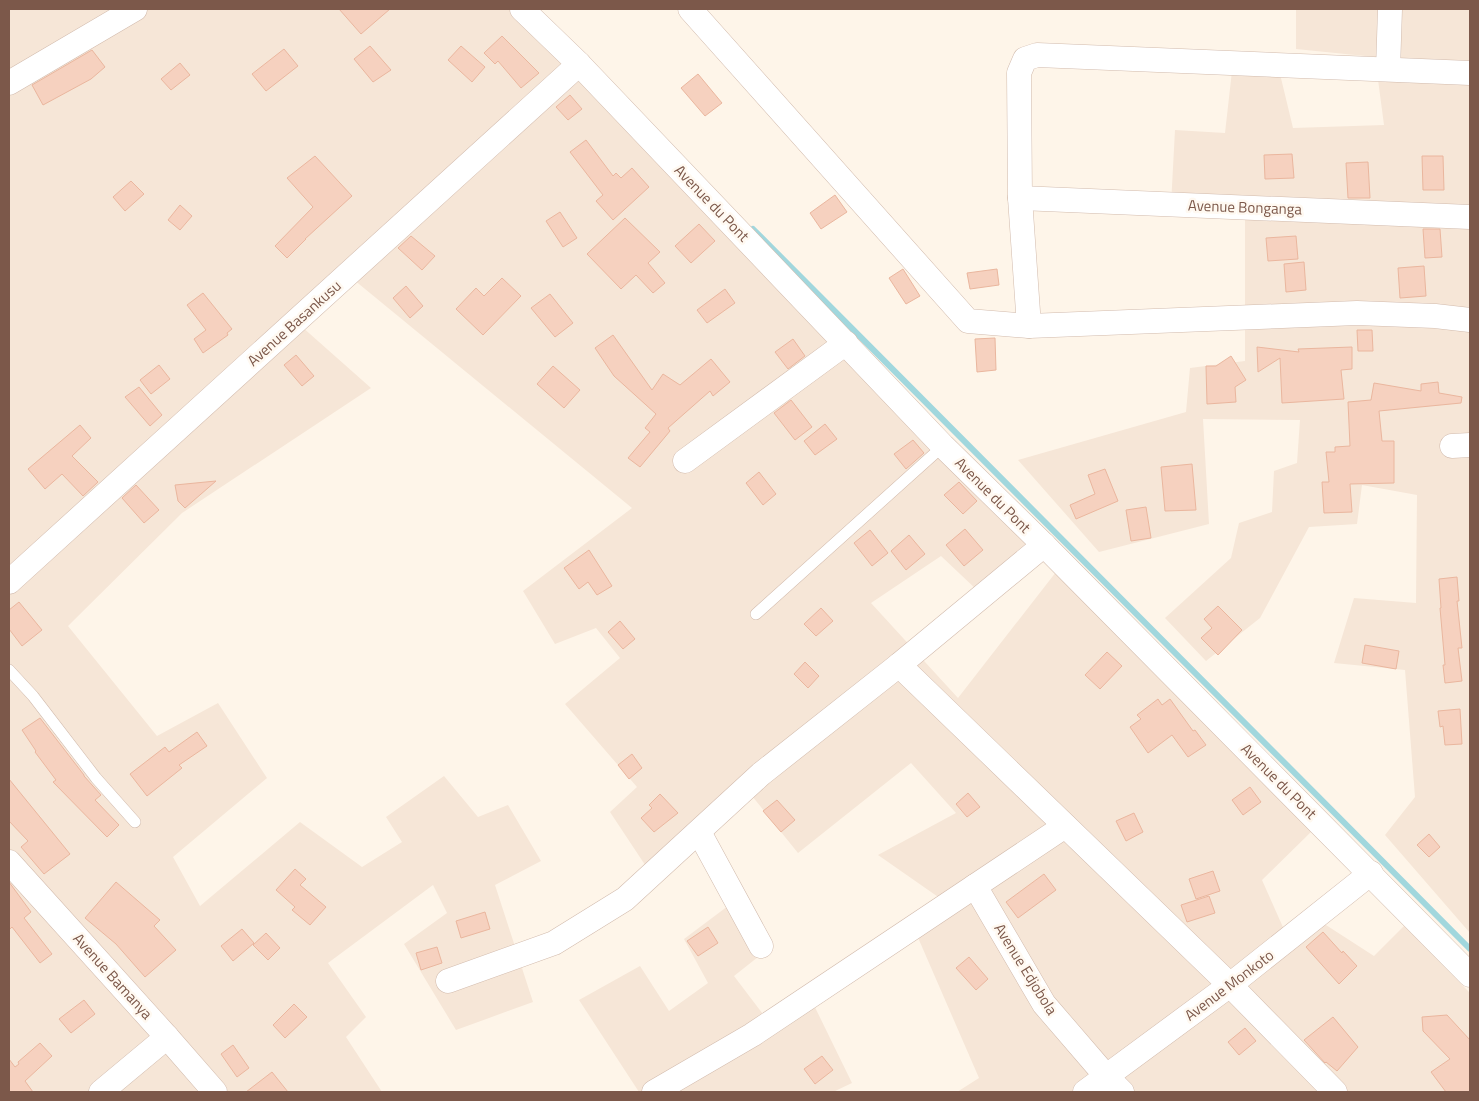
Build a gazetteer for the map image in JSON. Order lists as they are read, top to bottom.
{
  "streets": {
    "street": [
      "Avenue du Pont",
      "Avenue Bonganga",
      "Avenue Basankusu",
      "Avenue Edjobola",
      "Avenue Bamanya",
      "Avenue Monkoto"
    ]
  },
  "crossings": [
    ["Avenue du Pont", "Avenue Basankusu"],
    ["Avenue du Pont", "Avenue Monkoto"],
    ["Avenue Edjobola", "Avenue Monkoto"]
  ]
}
